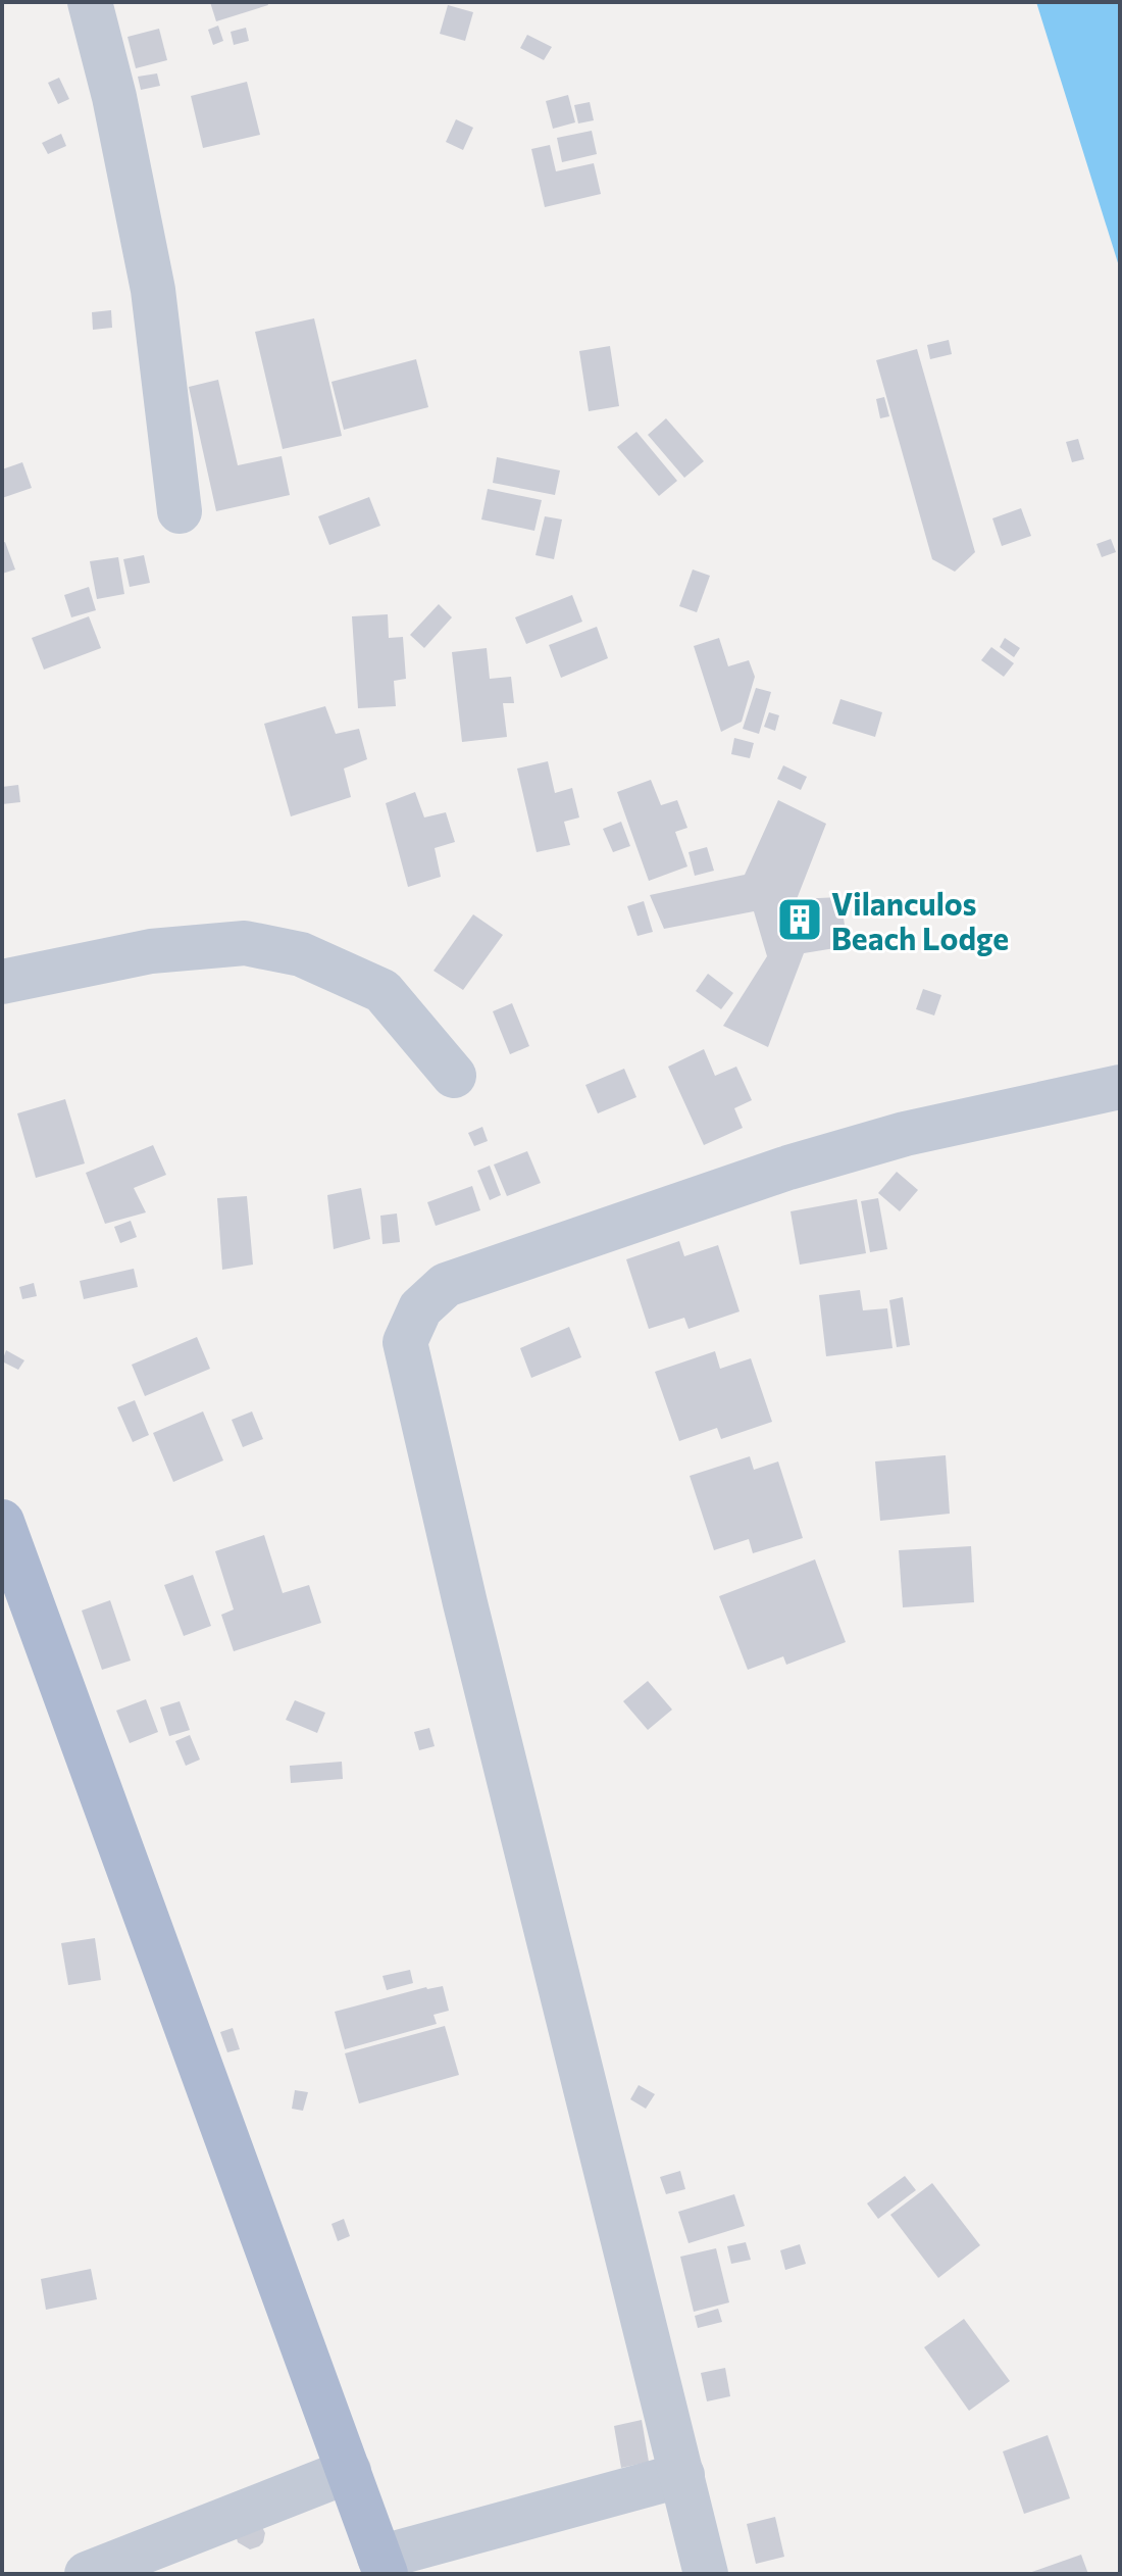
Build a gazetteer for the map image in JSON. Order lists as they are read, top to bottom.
{
  "places": {
    "building": ["Vilanculos Beach Lodge"]
  }
}
